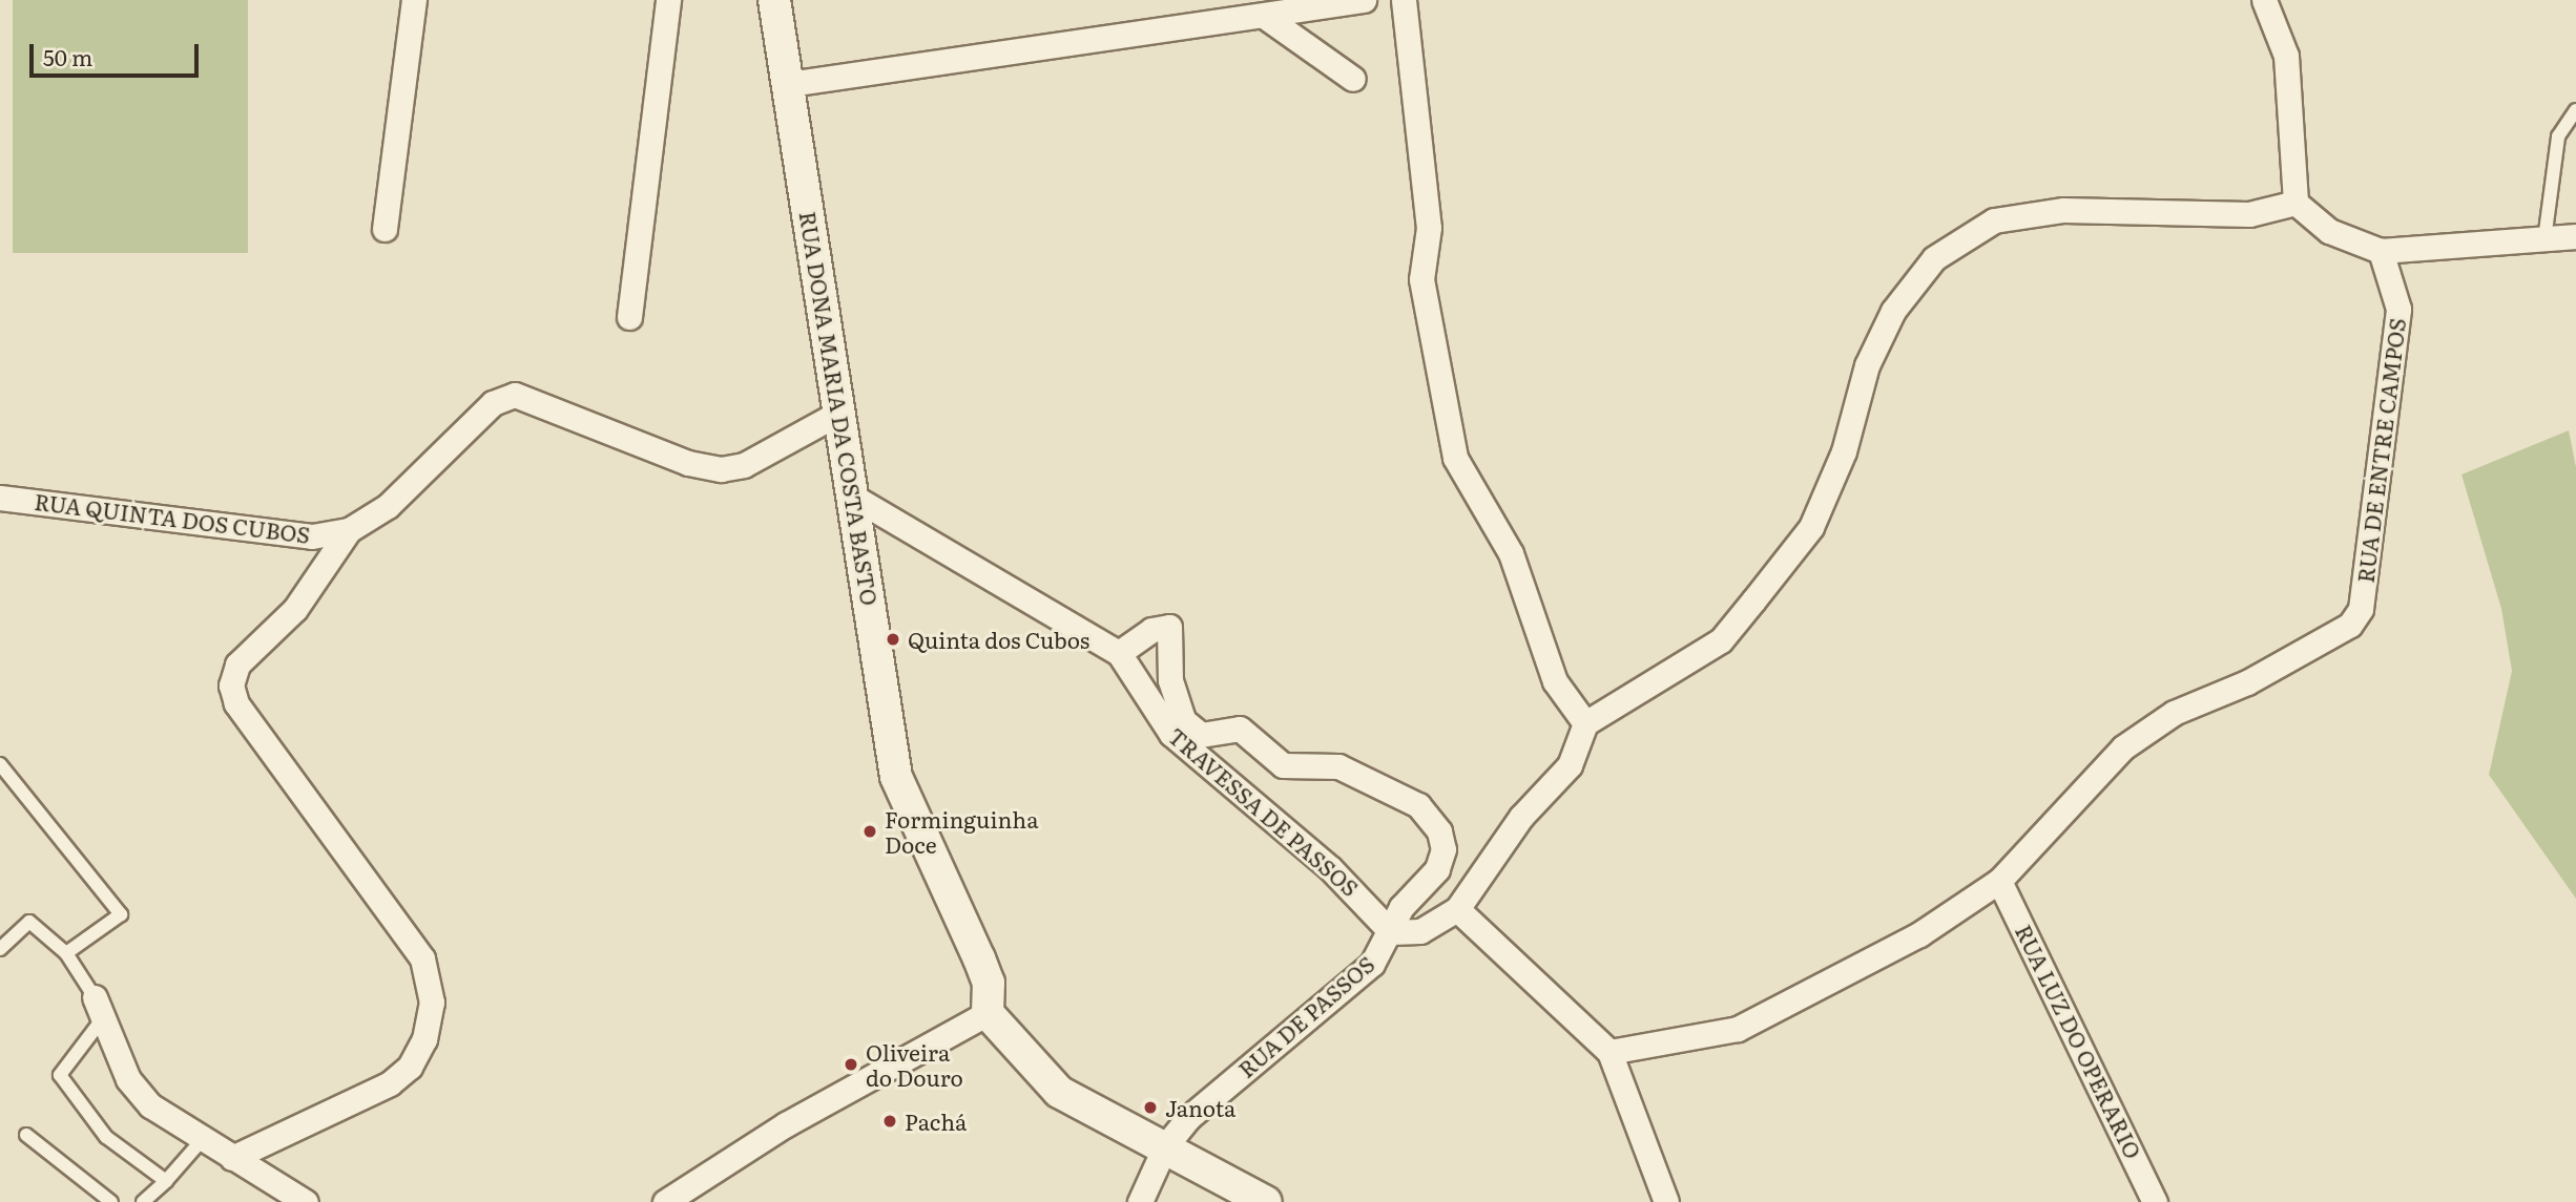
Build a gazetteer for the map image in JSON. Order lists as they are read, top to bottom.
{
  "streets": {
    "street": [
      "RUA DONA MARIA DA COSTA BASTO",
      "RUA DE ENTRE CAMPOS",
      "RUA QUINTA DOS CUBOS",
      "TRAVESSA DE PASSOS",
      "RUA DE PASSOS",
      "RUA LUZ DO OPERARIO"
    ]
  },
  "crossings": [
    ["RUA DONA MARIA DA COSTA BASTO", "RUA QUINTA DOS CUBOS"],
    ["RUA DONA MARIA DA COSTA BASTO", "TRAVESSA DE PASSOS"],
    ["RUA DE ENTRE CAMPOS", "RUA LUZ DO OPERARIO"],
    ["TRAVESSA DE PASSOS", "RUA DE PASSOS"]
  ],
  "places": [
    "Quinta dos Cubos",
    "Forminguinha Doce",
    "Oliveira do Douro",
    "Janota",
    "Pachá"
  ],
  "scale_bar": "50 m"
}
